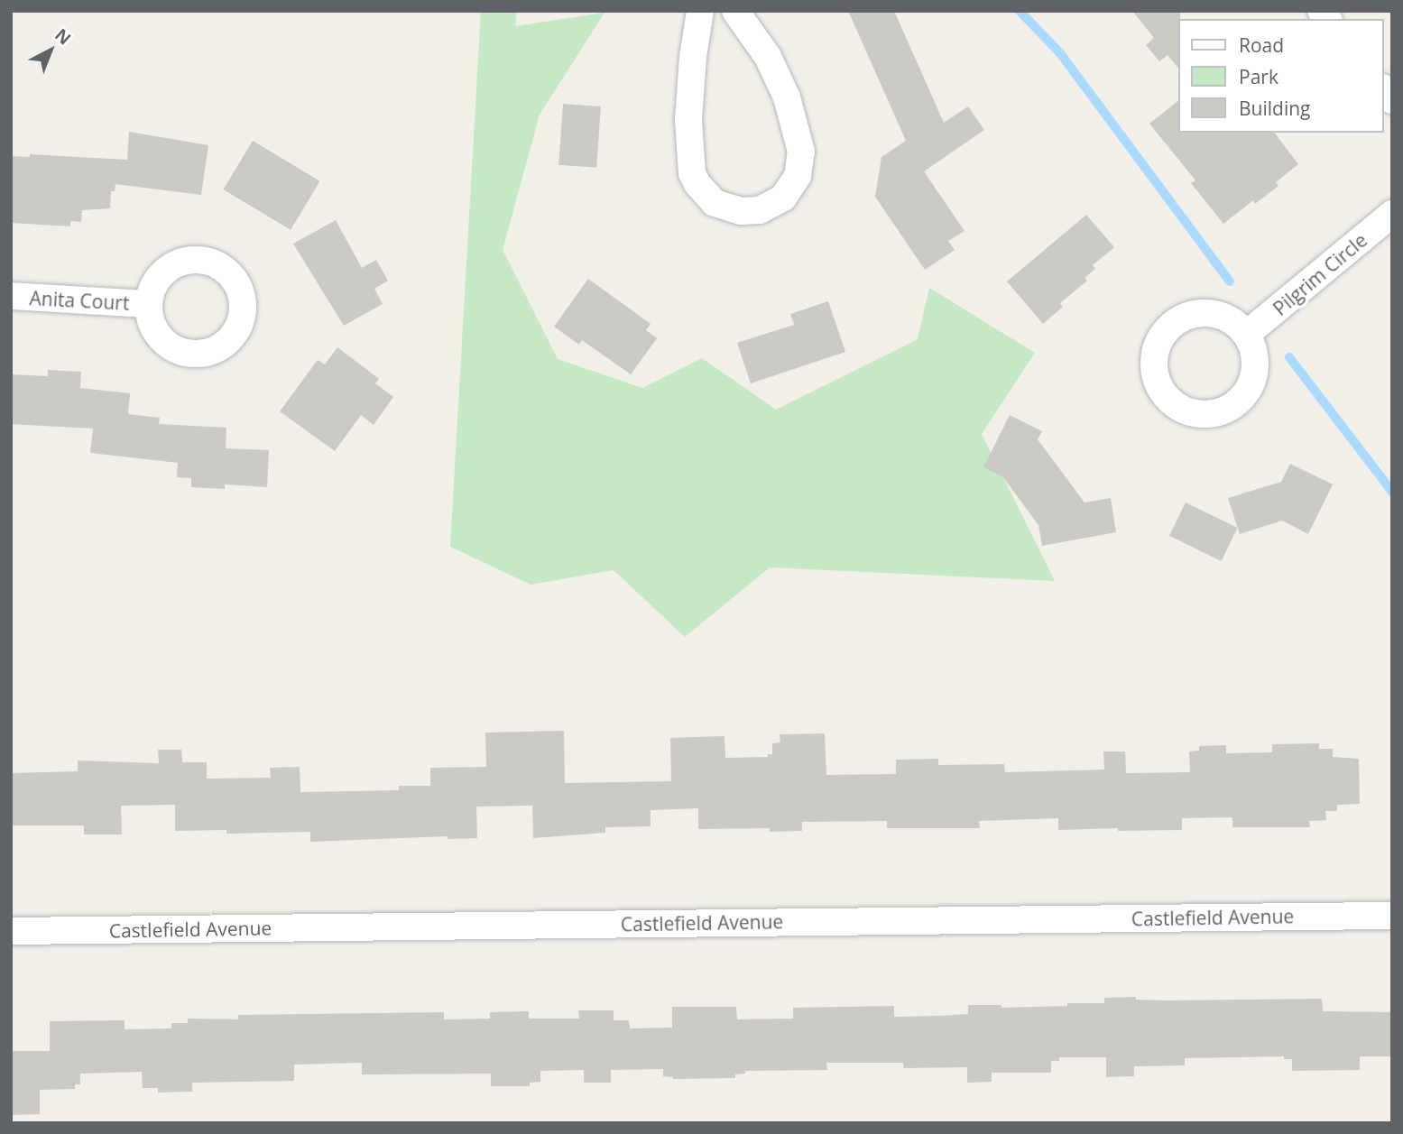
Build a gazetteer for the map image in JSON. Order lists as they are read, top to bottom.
{
  "streets": {
    "street": ["Pilgrim Circle", "Anita Court", "Castlefield Avenue"]
  },
  "legend": ["Road", "Park", "Building"],
  "north": "top right"
}
